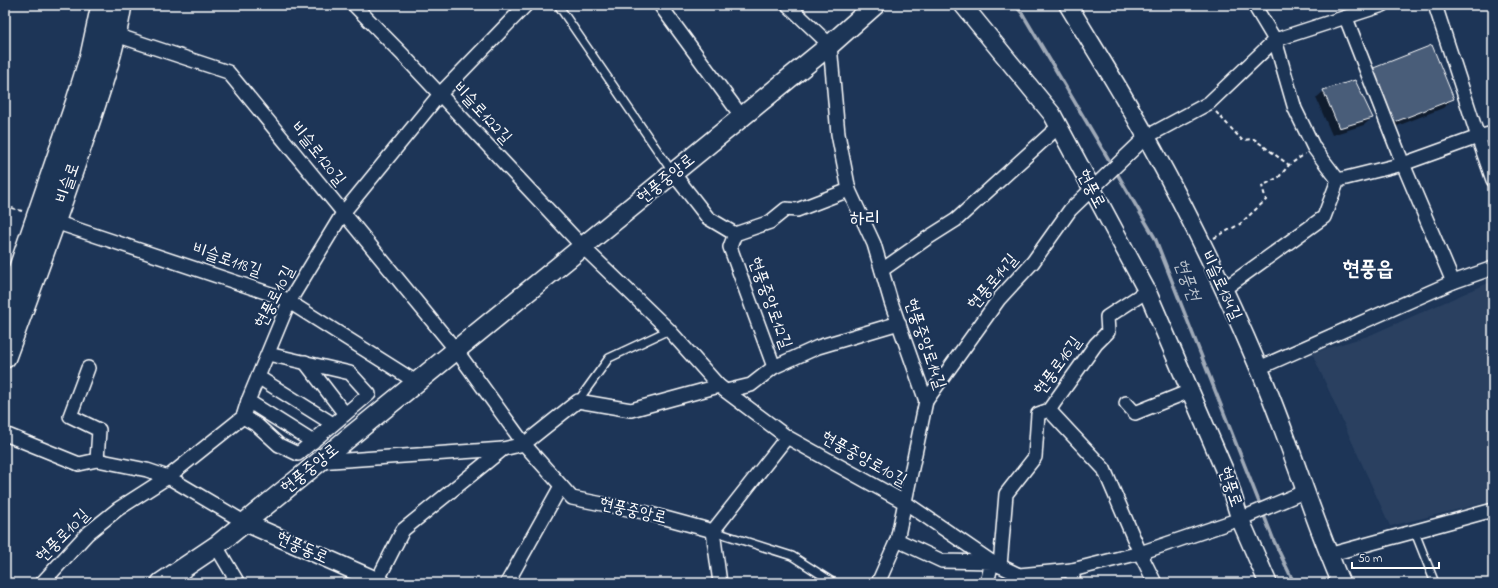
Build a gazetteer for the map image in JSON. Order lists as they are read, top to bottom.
{
  "streets": {
    "main road": ["현풍중앙로", "비슬로"],
    "street": [
      "비슬로122길",
      "비슬로120길",
      "현풍로",
      "비슬로118길",
      "현풍로14길",
      "비슬로134길",
      "현풍로10길",
      "현풍중앙로12길",
      "현풍중앙로14길",
      "현풍로16길",
      "현풍중앙로10길",
      "현풍동로"
    ]
  },
  "crossings": [
    ["비슬로122길", "현풍중앙로"],
    ["비슬로122길", "현풍로10길"],
    ["비슬로122길", "현풍중앙로10길"],
    ["비슬로120길", "현풍중앙로"],
    ["비슬로120길", "비슬로"],
    ["비슬로120길", "현풍로10길"],
    ["현풍중앙로", "비슬로118길"],
    ["현풍중앙로", "현풍중앙로14길"],
    ["현풍중앙로", "현풍중앙로10길"],
    ["현풍중앙로", "현풍동로"],
    ["비슬로", "비슬로118길"],
    ["현풍로", "현풍로14길"],
    ["현풍로", "현풍로16길"],
    ["현풍로", "현풍중앙로10길"],
    ["비슬로118길", "현풍로10길"],
    ["현풍로14길", "비슬로134길"],
    ["현풍로14길", "현풍중앙로14길"],
    ["비슬로134길", "현풍중앙로10길"],
    ["현풍중앙로12길", "현풍중앙로14길"],
    ["현풍중앙로14길", "현풍중앙로10길"],
    ["현풍로16길", "현풍중앙로10길"]
  ],
  "districts": ["하리", "현풍읍"],
  "water": ["현풍천"],
  "scale_bar": "50 m"
}
